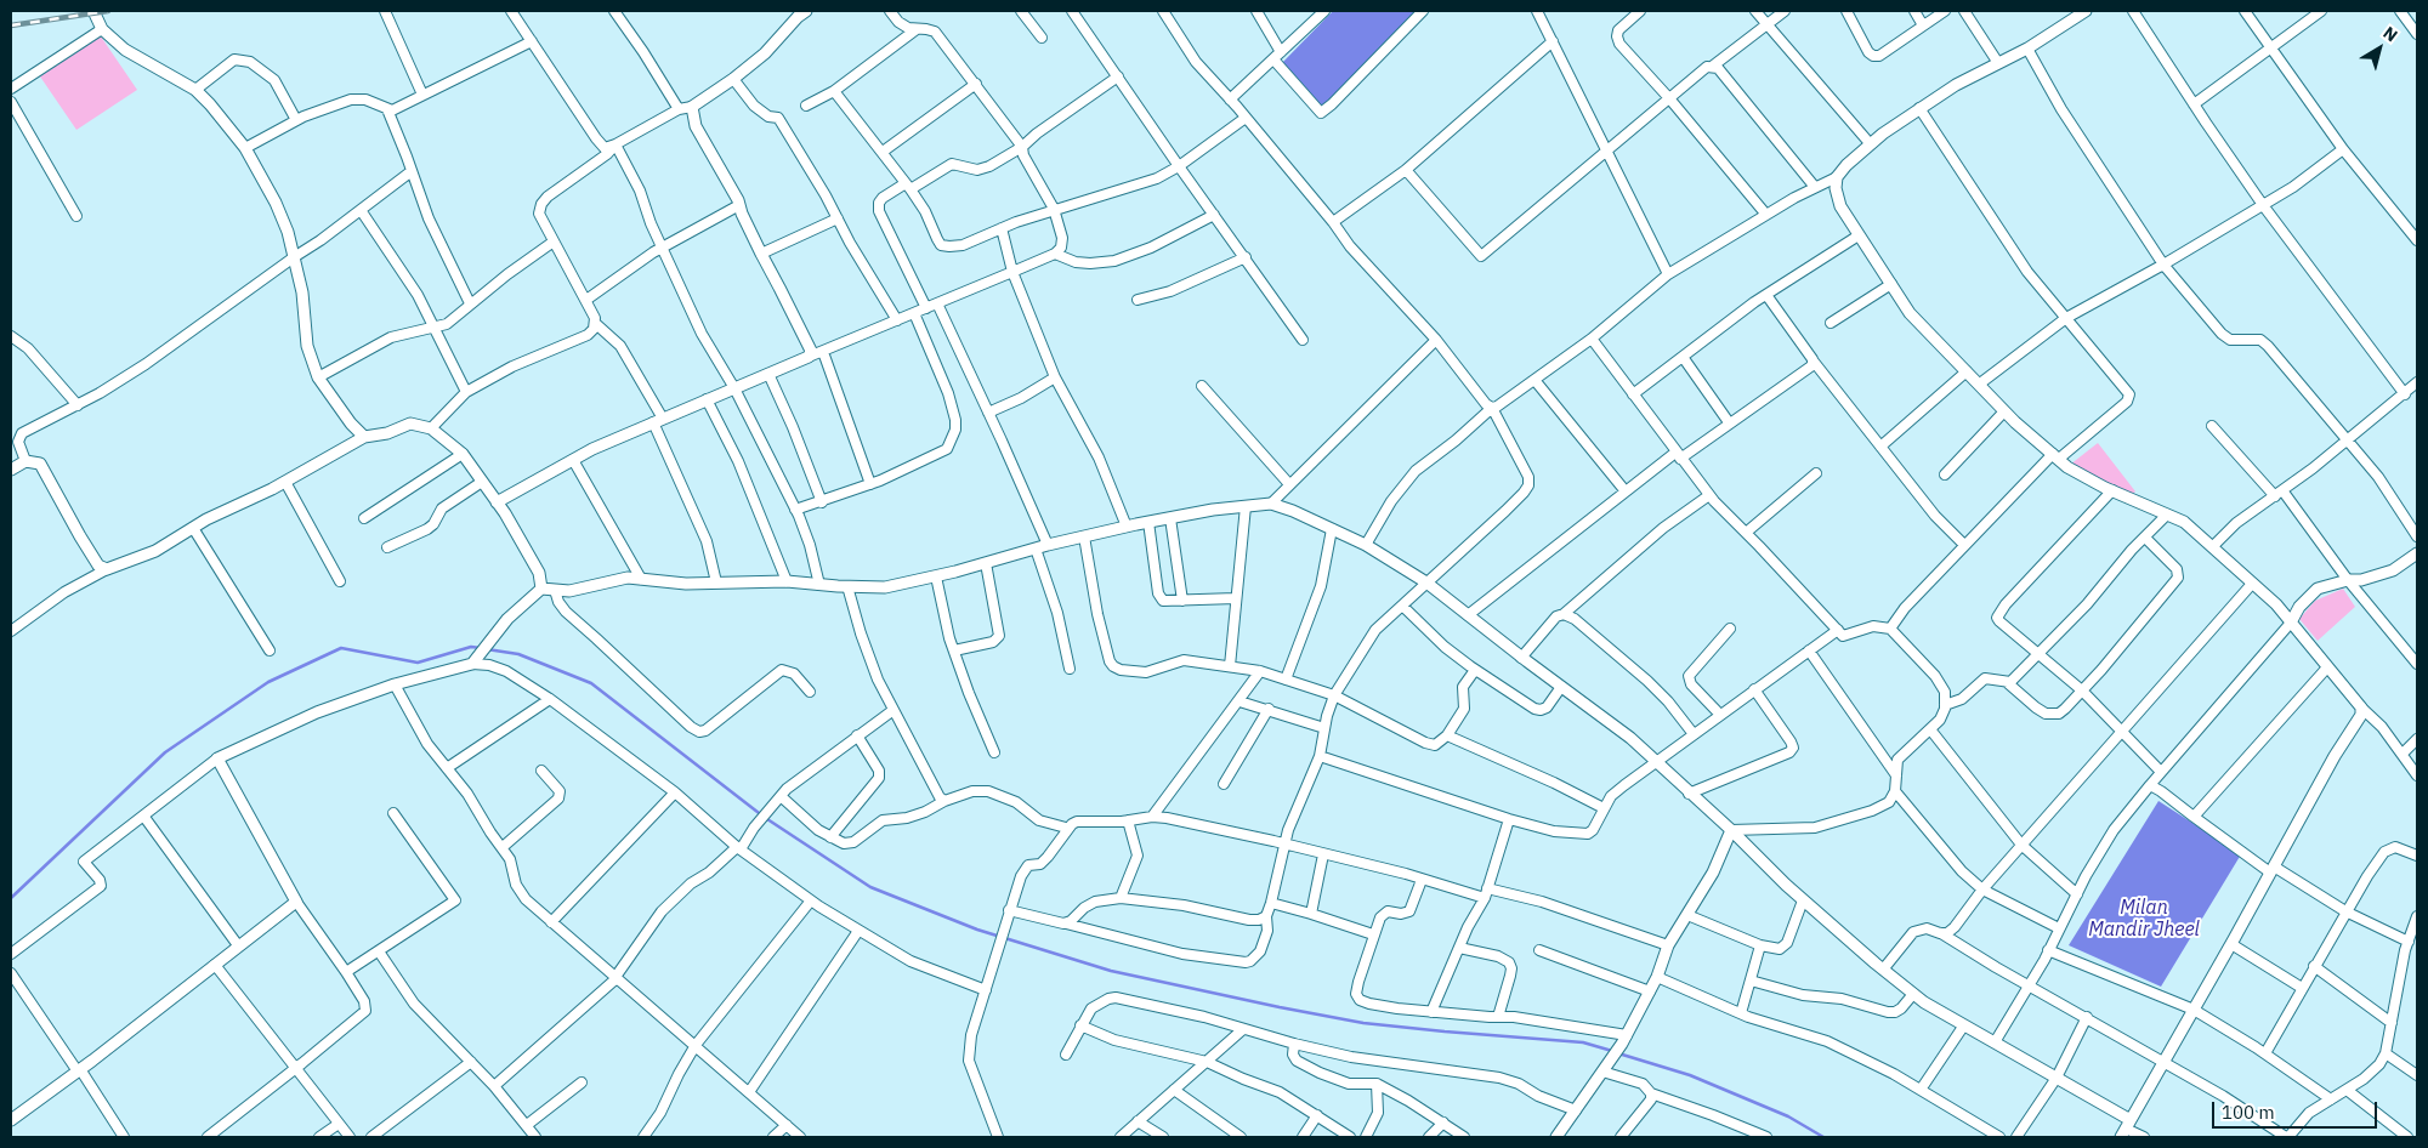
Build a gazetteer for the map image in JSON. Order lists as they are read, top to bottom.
{
  "water": ["Milan Mandir Jheel"],
  "scale_bar": "100 m",
  "north": "top right"
}
